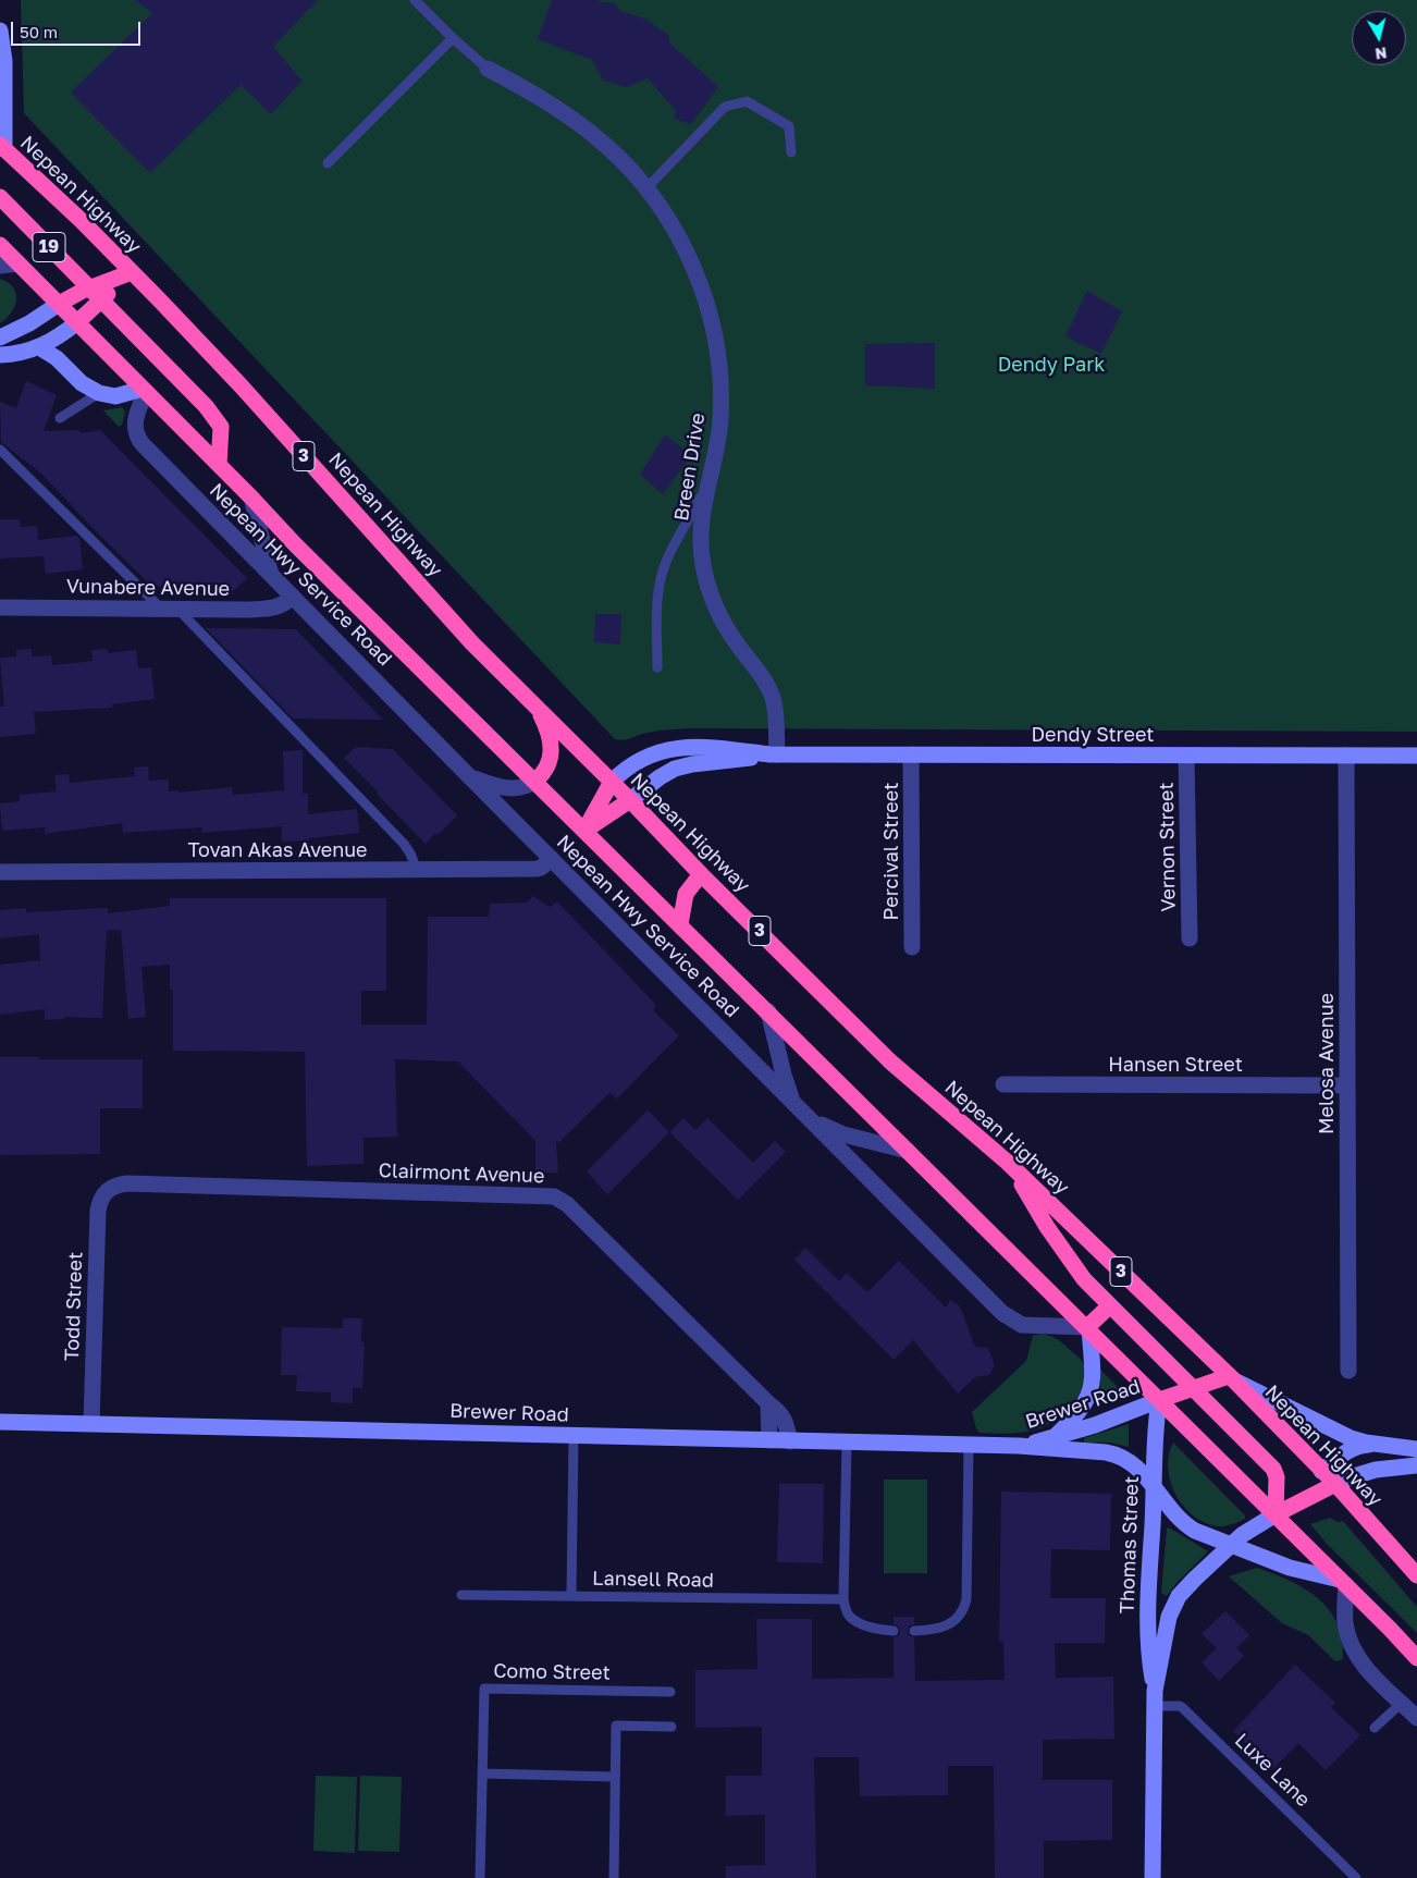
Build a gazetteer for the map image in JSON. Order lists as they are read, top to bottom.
{
  "streets": {
    "highway": ["Nepean Highway", "19", "3"],
    "street": [
      "Breen Drive",
      "Nepean Hwy Service Road",
      "Vunabere Avenue",
      "Dendy Street",
      "Vernon Street",
      "Tovan Akas Avenue",
      "Percival Street",
      "Melosa Avenue",
      "Hansen Street",
      "Clairmont Avenue",
      "Todd Street",
      "Brewer Road",
      "Thomas Street"
    ],
    "lane": ["Lansell Road", "Como Street", "Luxe Lane"]
  },
  "crossings": [
    ["Nepean Highway", "Dendy Street"],
    ["Breen Drive", "Dendy Street"],
    ["Nepean Hwy Service Road", "Vunabere Avenue"],
    ["Nepean Hwy Service Road", "Tovan Akas Avenue"],
    ["Dendy Street", "Vernon Street"],
    ["Dendy Street", "Percival Street"],
    ["Dendy Street", "Melosa Avenue"],
    ["Melosa Avenue", "Hansen Street"],
    ["Clairmont Avenue", "Todd Street"],
    ["Clairmont Avenue", "Brewer Road"],
    ["Todd Street", "Brewer Road"],
    ["Brewer Road", "Thomas Street"],
    ["Thomas Street", "Luxe Lane"]
  ],
  "parks": ["Dendy Park"],
  "scale_bar": "50 m",
  "north": "bottom"
}
